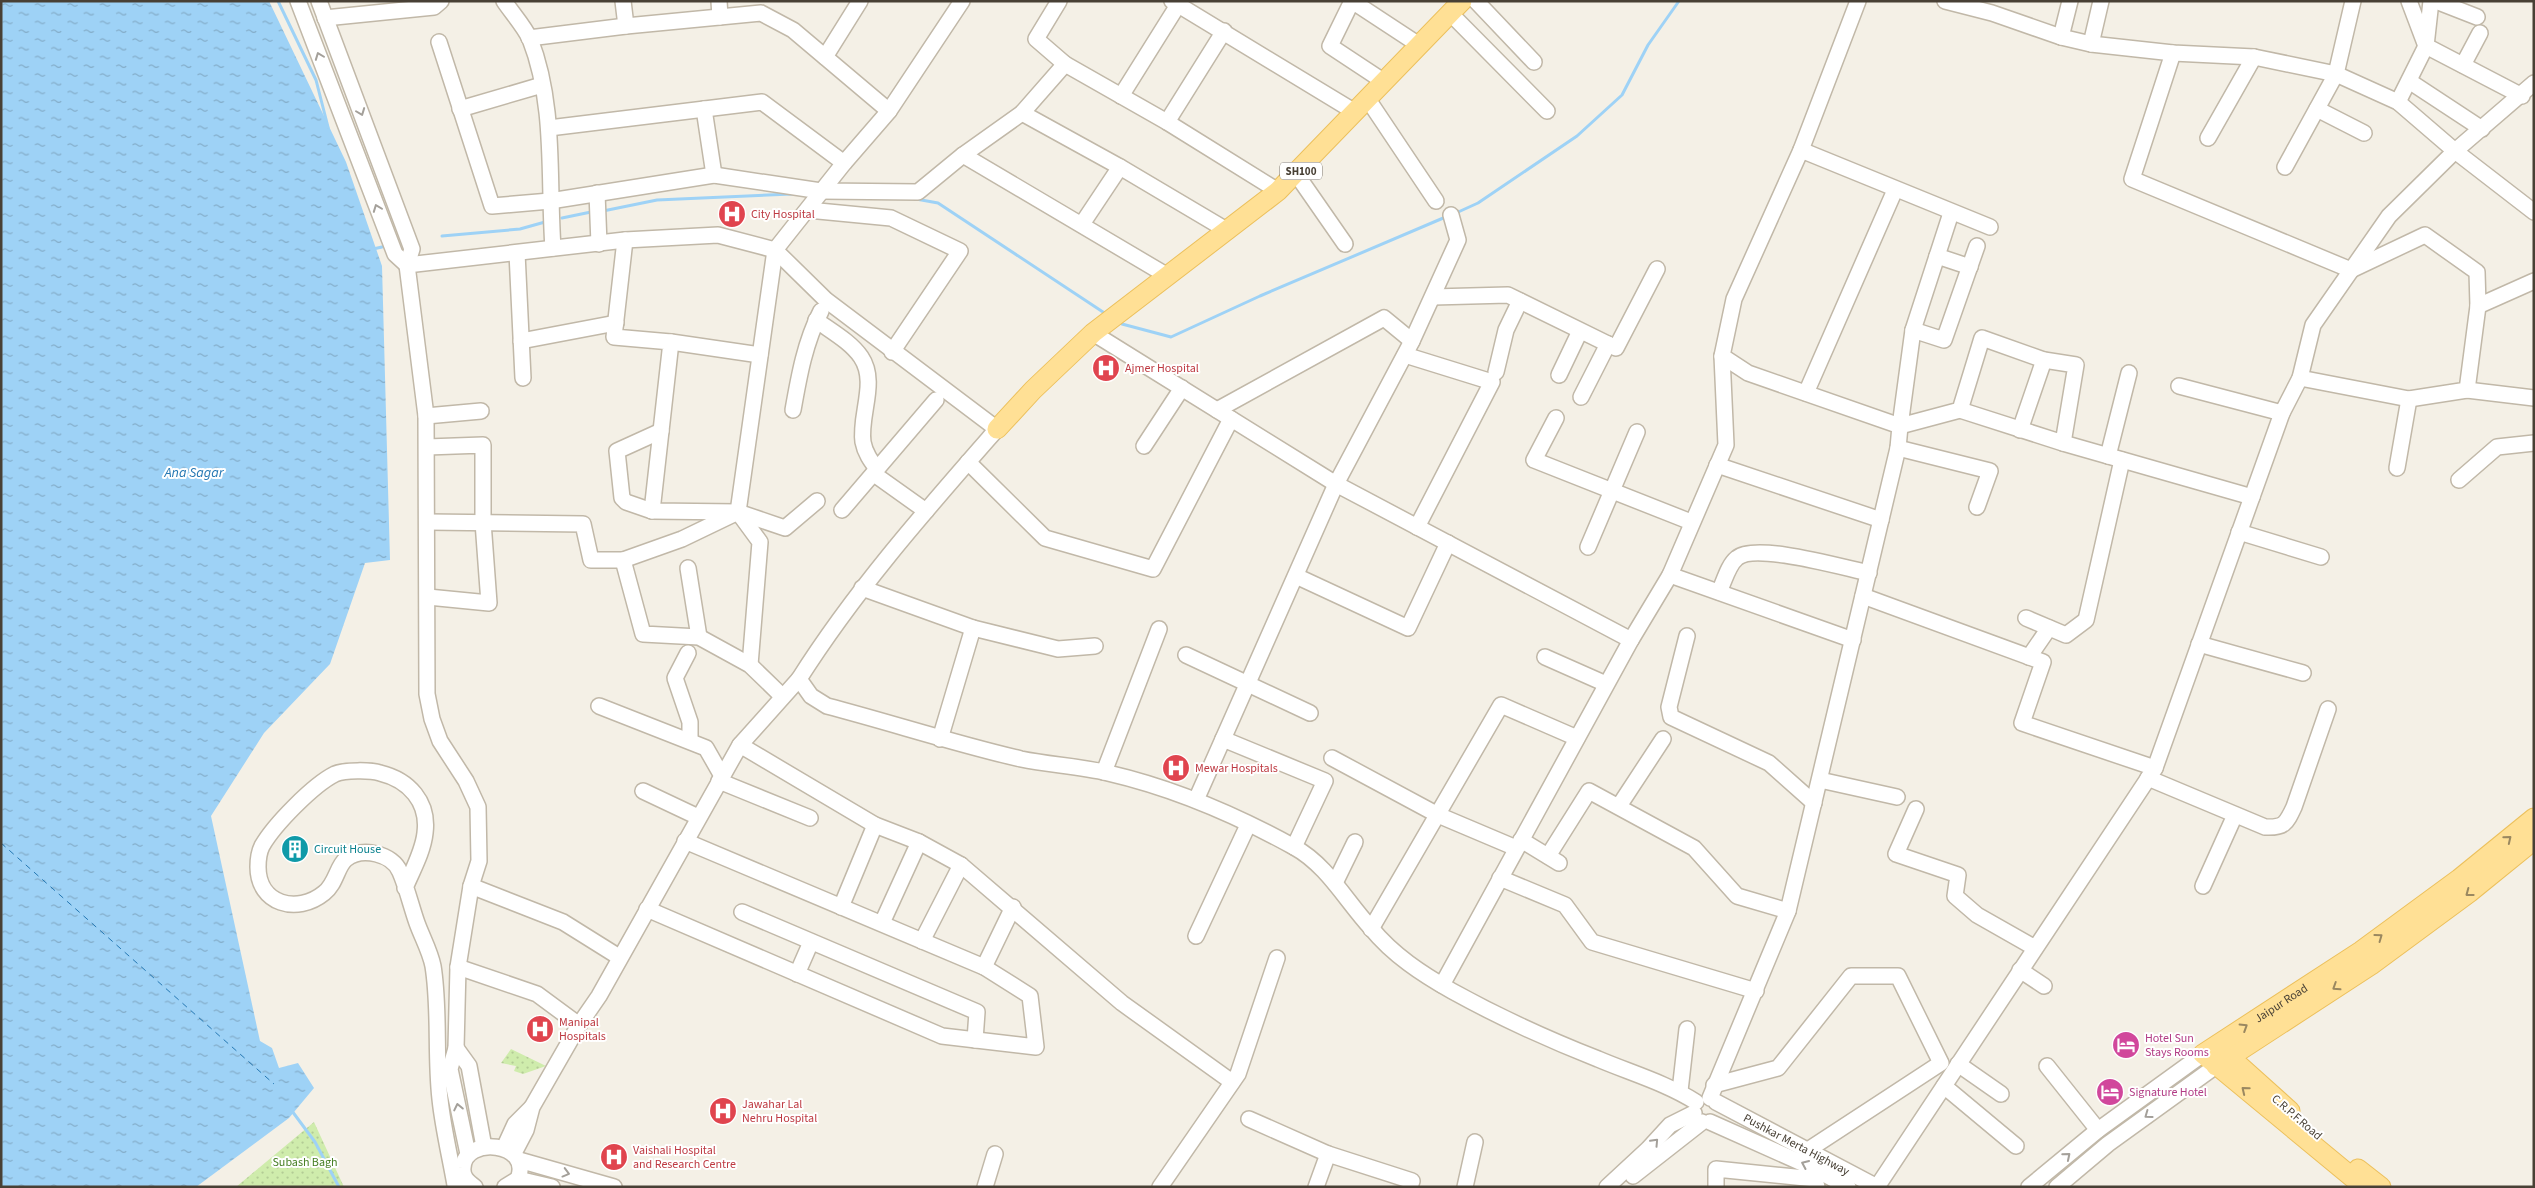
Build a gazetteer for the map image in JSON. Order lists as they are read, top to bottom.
{
  "streets": {
    "main road": ["SH100", "Jaipur Road", "C.R.P.F.Road"],
    "street": ["Pushkar Merta Highway"]
  },
  "crossings": [
    ["Jaipur Road", "C.R.P.F.Road"]
  ],
  "water": ["Ana Sagar"],
  "parks": ["Subash Bagh"],
  "places": {
    "hospital": [
      "City Hospital",
      "Ajmer Hospital",
      "Mewar Hospitals",
      "Manipal Hospitals",
      "Jawahar Lal Nehru Hospital",
      "Vaishali Hospital and Research Centre"
    ],
    "building": ["Circuit House"],
    "hotel": ["Hotel Sun Stays Rooms", "Signature Hotel"]
  }
}
